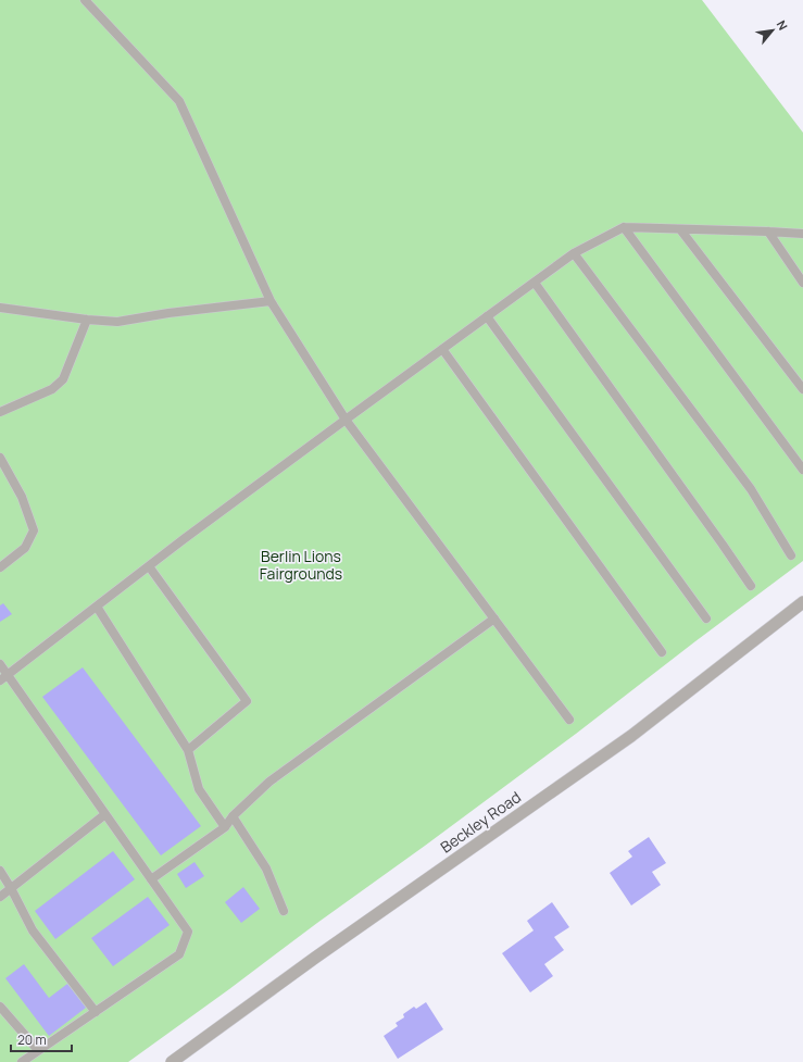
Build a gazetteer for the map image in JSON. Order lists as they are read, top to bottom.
{
  "streets": {
    "street": ["Beckley Road"]
  },
  "parks": ["Berlin Lions Fairgrounds"],
  "scale_bar": "20 m",
  "north": "top right"
}
